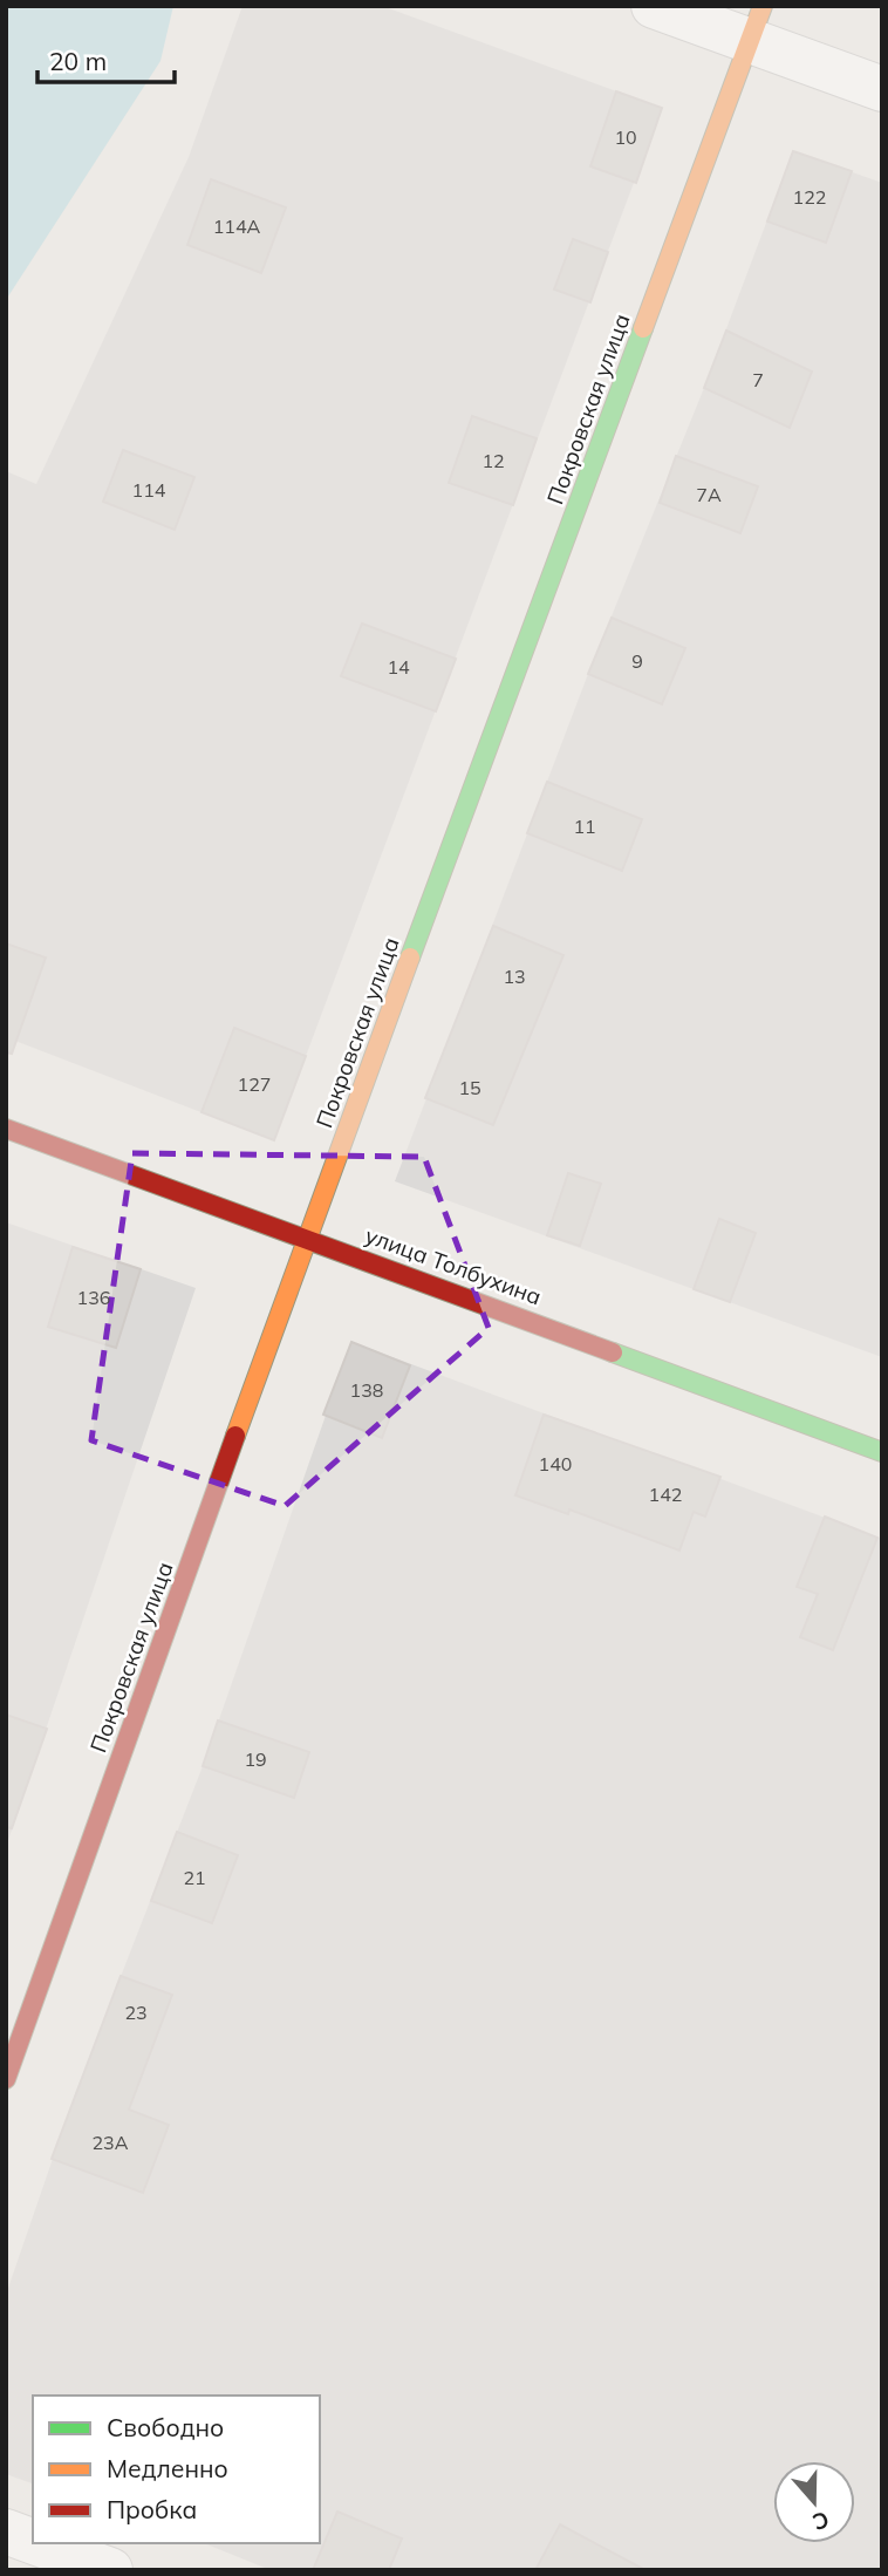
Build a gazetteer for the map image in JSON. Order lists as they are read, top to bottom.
{
  "streets": {
    "street": ["Покровская улица", "улица Толбухина"]
  },
  "crossings": [
    ["Покровская улица", "улица Толбухина"]
  ],
  "house_numbers": [
    "10",
    "122",
    "114А",
    "7",
    "12",
    "114",
    "7А",
    "9",
    "14",
    "11",
    "13",
    "127",
    "15",
    "136",
    "138",
    "140",
    "142",
    "19",
    "21",
    "23",
    "23А"
  ],
  "legend": ["Свободно", "Медленно", "Пробка"],
  "scale_bar": "20 m",
  "north": "bottom"
}
